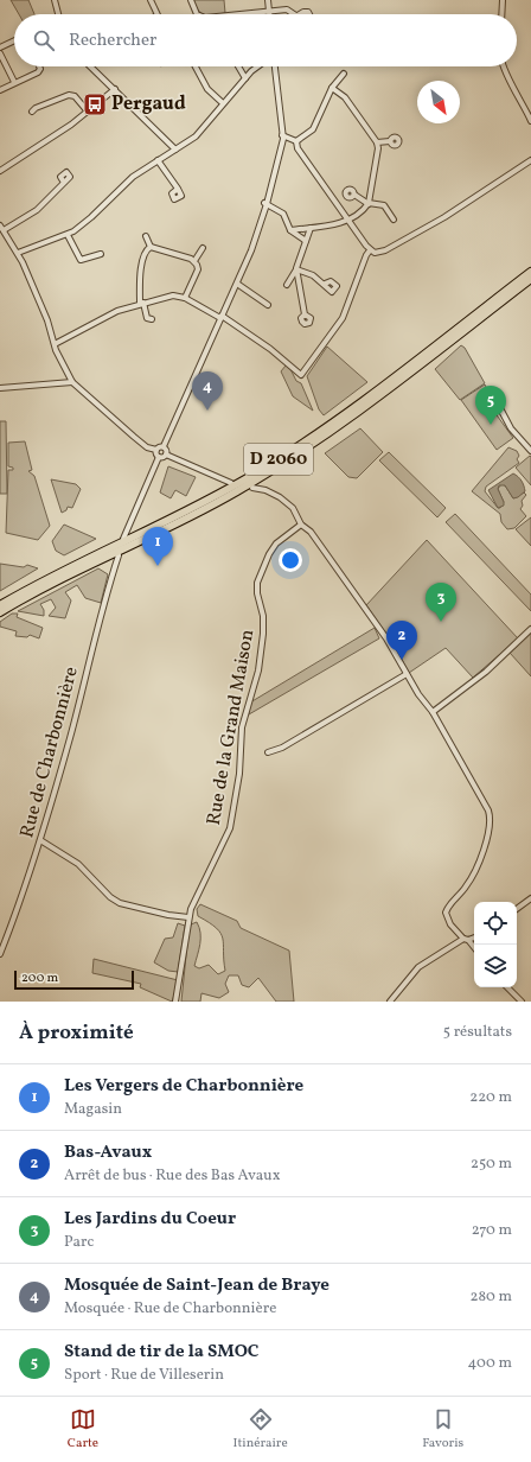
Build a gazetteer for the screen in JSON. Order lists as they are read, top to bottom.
{
  "streets": {
    "highway": ["D 2060"],
    "street": ["Rue de la Grand Maison", "Rue de Charbonnière"]
  },
  "places": {
    "bus stop": ["Pergaud"]
  },
  "scale_bar": "200 m",
  "north": "bottom right",
  "page": {
    "search": "Rechercher",
    "pins": [
      "4",
      "5",
      "1",
      "3",
      "2"
    ],
    "scale": "200 m",
    "heading": ["À proximité", "5 résultats"],
    "list": [
      {
        "mark": "1",
        "name": "Les Vergers de Charbonnière",
        "note": "Magasin",
        "value": "220 m"
      },
      {
        "mark": "2",
        "name": "Bas-Avaux",
        "note": "Arrêt de bus · Rue des Bas Avaux",
        "value": "250 m"
      },
      {
        "mark": "3",
        "name": "Les Jardins du Coeur",
        "note": "Parc",
        "value": "270 m"
      },
      {
        "mark": "4",
        "name": "Mosquée de Saint-Jean de Braye",
        "note": "Mosquée · Rue de Charbonnière",
        "value": "280 m"
      },
      {
        "mark": "5",
        "name": "Stand de tir de la SMOC",
        "note": "Sport · Rue de Villeserin",
        "value": "400 m"
      }
    ],
    "nav": ["Carte", "Itinéraire", "Favoris"]
  }
}
